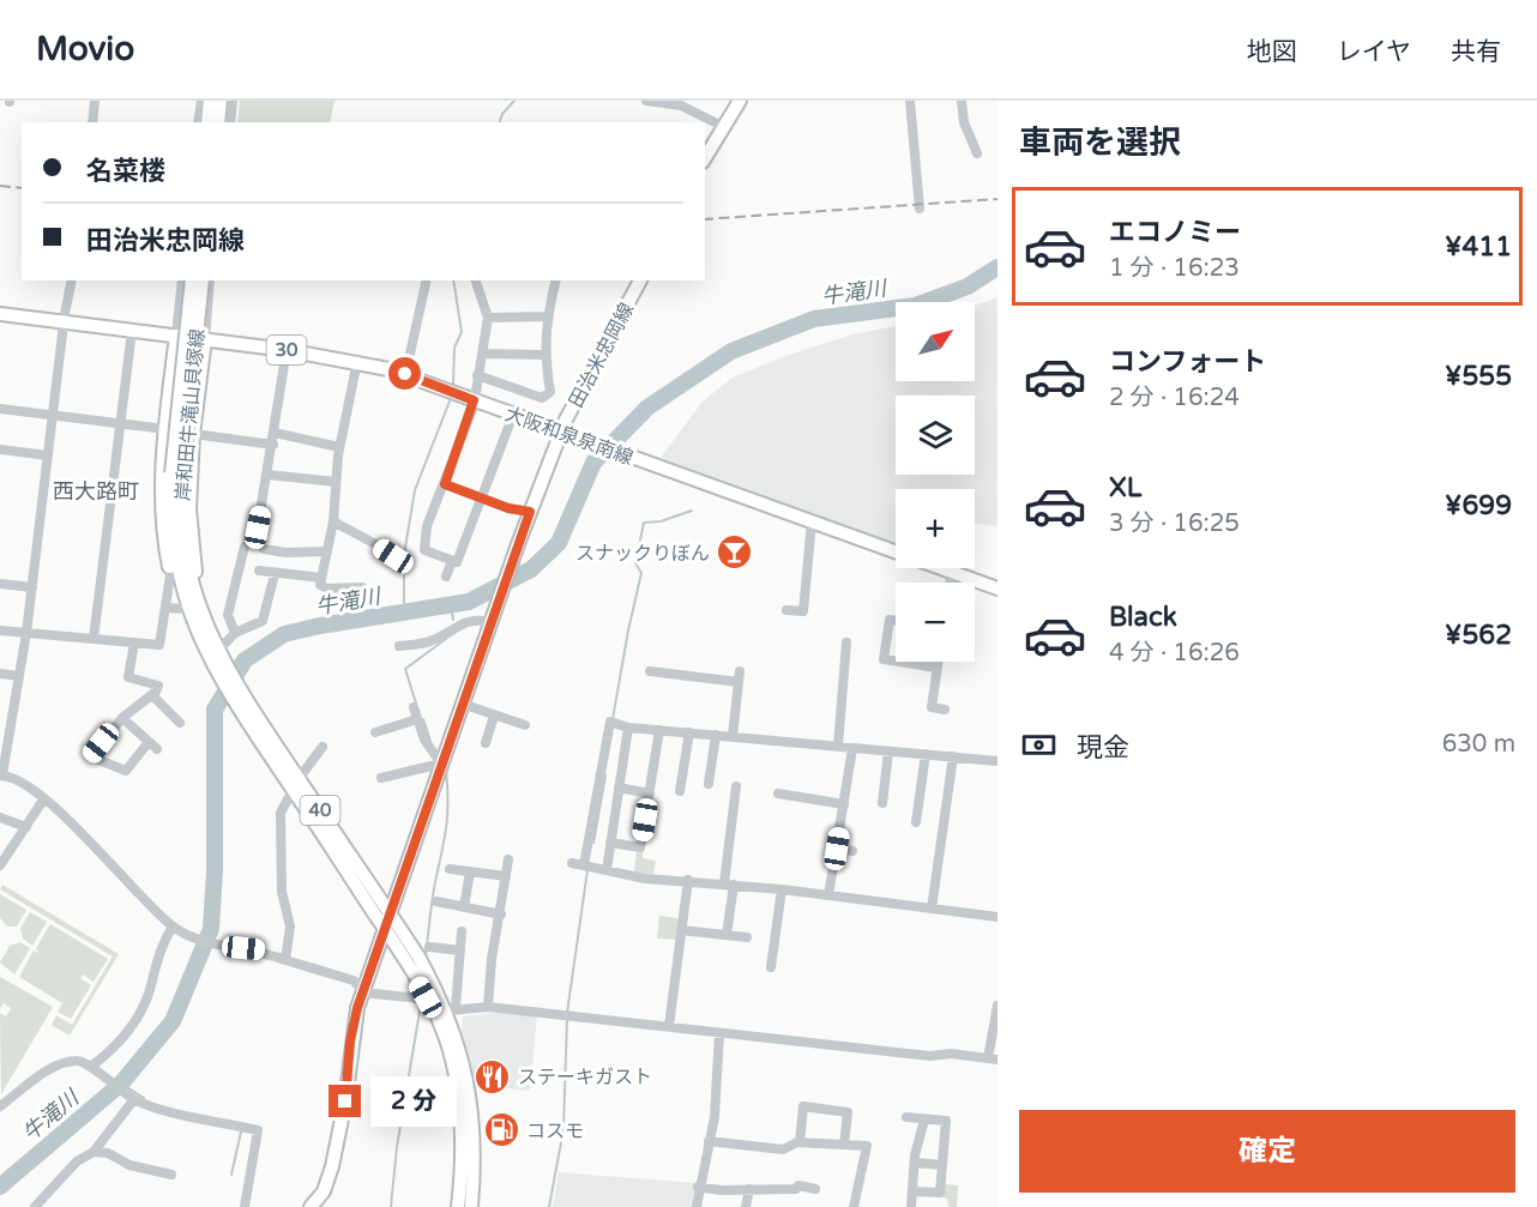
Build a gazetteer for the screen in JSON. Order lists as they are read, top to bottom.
{
  "streets": {
    "main road": [
      "30",
      "田治米忠岡線",
      "岸和田牛滝山貝塚線",
      "大阪和泉泉南線",
      "40"
    ]
  },
  "crossings": [
    ["田治米忠岡線", "岸和田牛滝山貝塚線"],
    ["田治米忠岡線", "大阪和泉泉南線"]
  ],
  "districts": ["西大路町"],
  "water": ["牛滝川"],
  "places": {
    "bar": ["スナックりぼん"],
    "restaurant": ["ステーキガスト"],
    "fuel station": ["コスモ"]
  },
  "north": "top right",
  "page": {
    "header": "Movio",
    "nav": ["地図", "レイヤ", "共有"],
    "heading": "車両を選択",
    "banner": ["名菜楼", "田治米忠岡線"],
    "list": [
      {
        "name": "エコノミー",
        "note": "1 分 · 16:23",
        "value": "¥411"
      },
      {
        "name": "コンフォート",
        "note": "2 分 · 16:24",
        "value": "¥555"
      },
      {
        "name": "XL",
        "note": "3 分 · 16:25",
        "value": "¥699"
      },
      {
        "name": "Black",
        "note": "4 分 · 16:26",
        "value": "¥562"
      }
    ],
    "map_buttons": ["+", "−"],
    "pay": ["現金", "630 m"],
    "bubble": "2 分",
    "buttons": "確定"
  }
}
